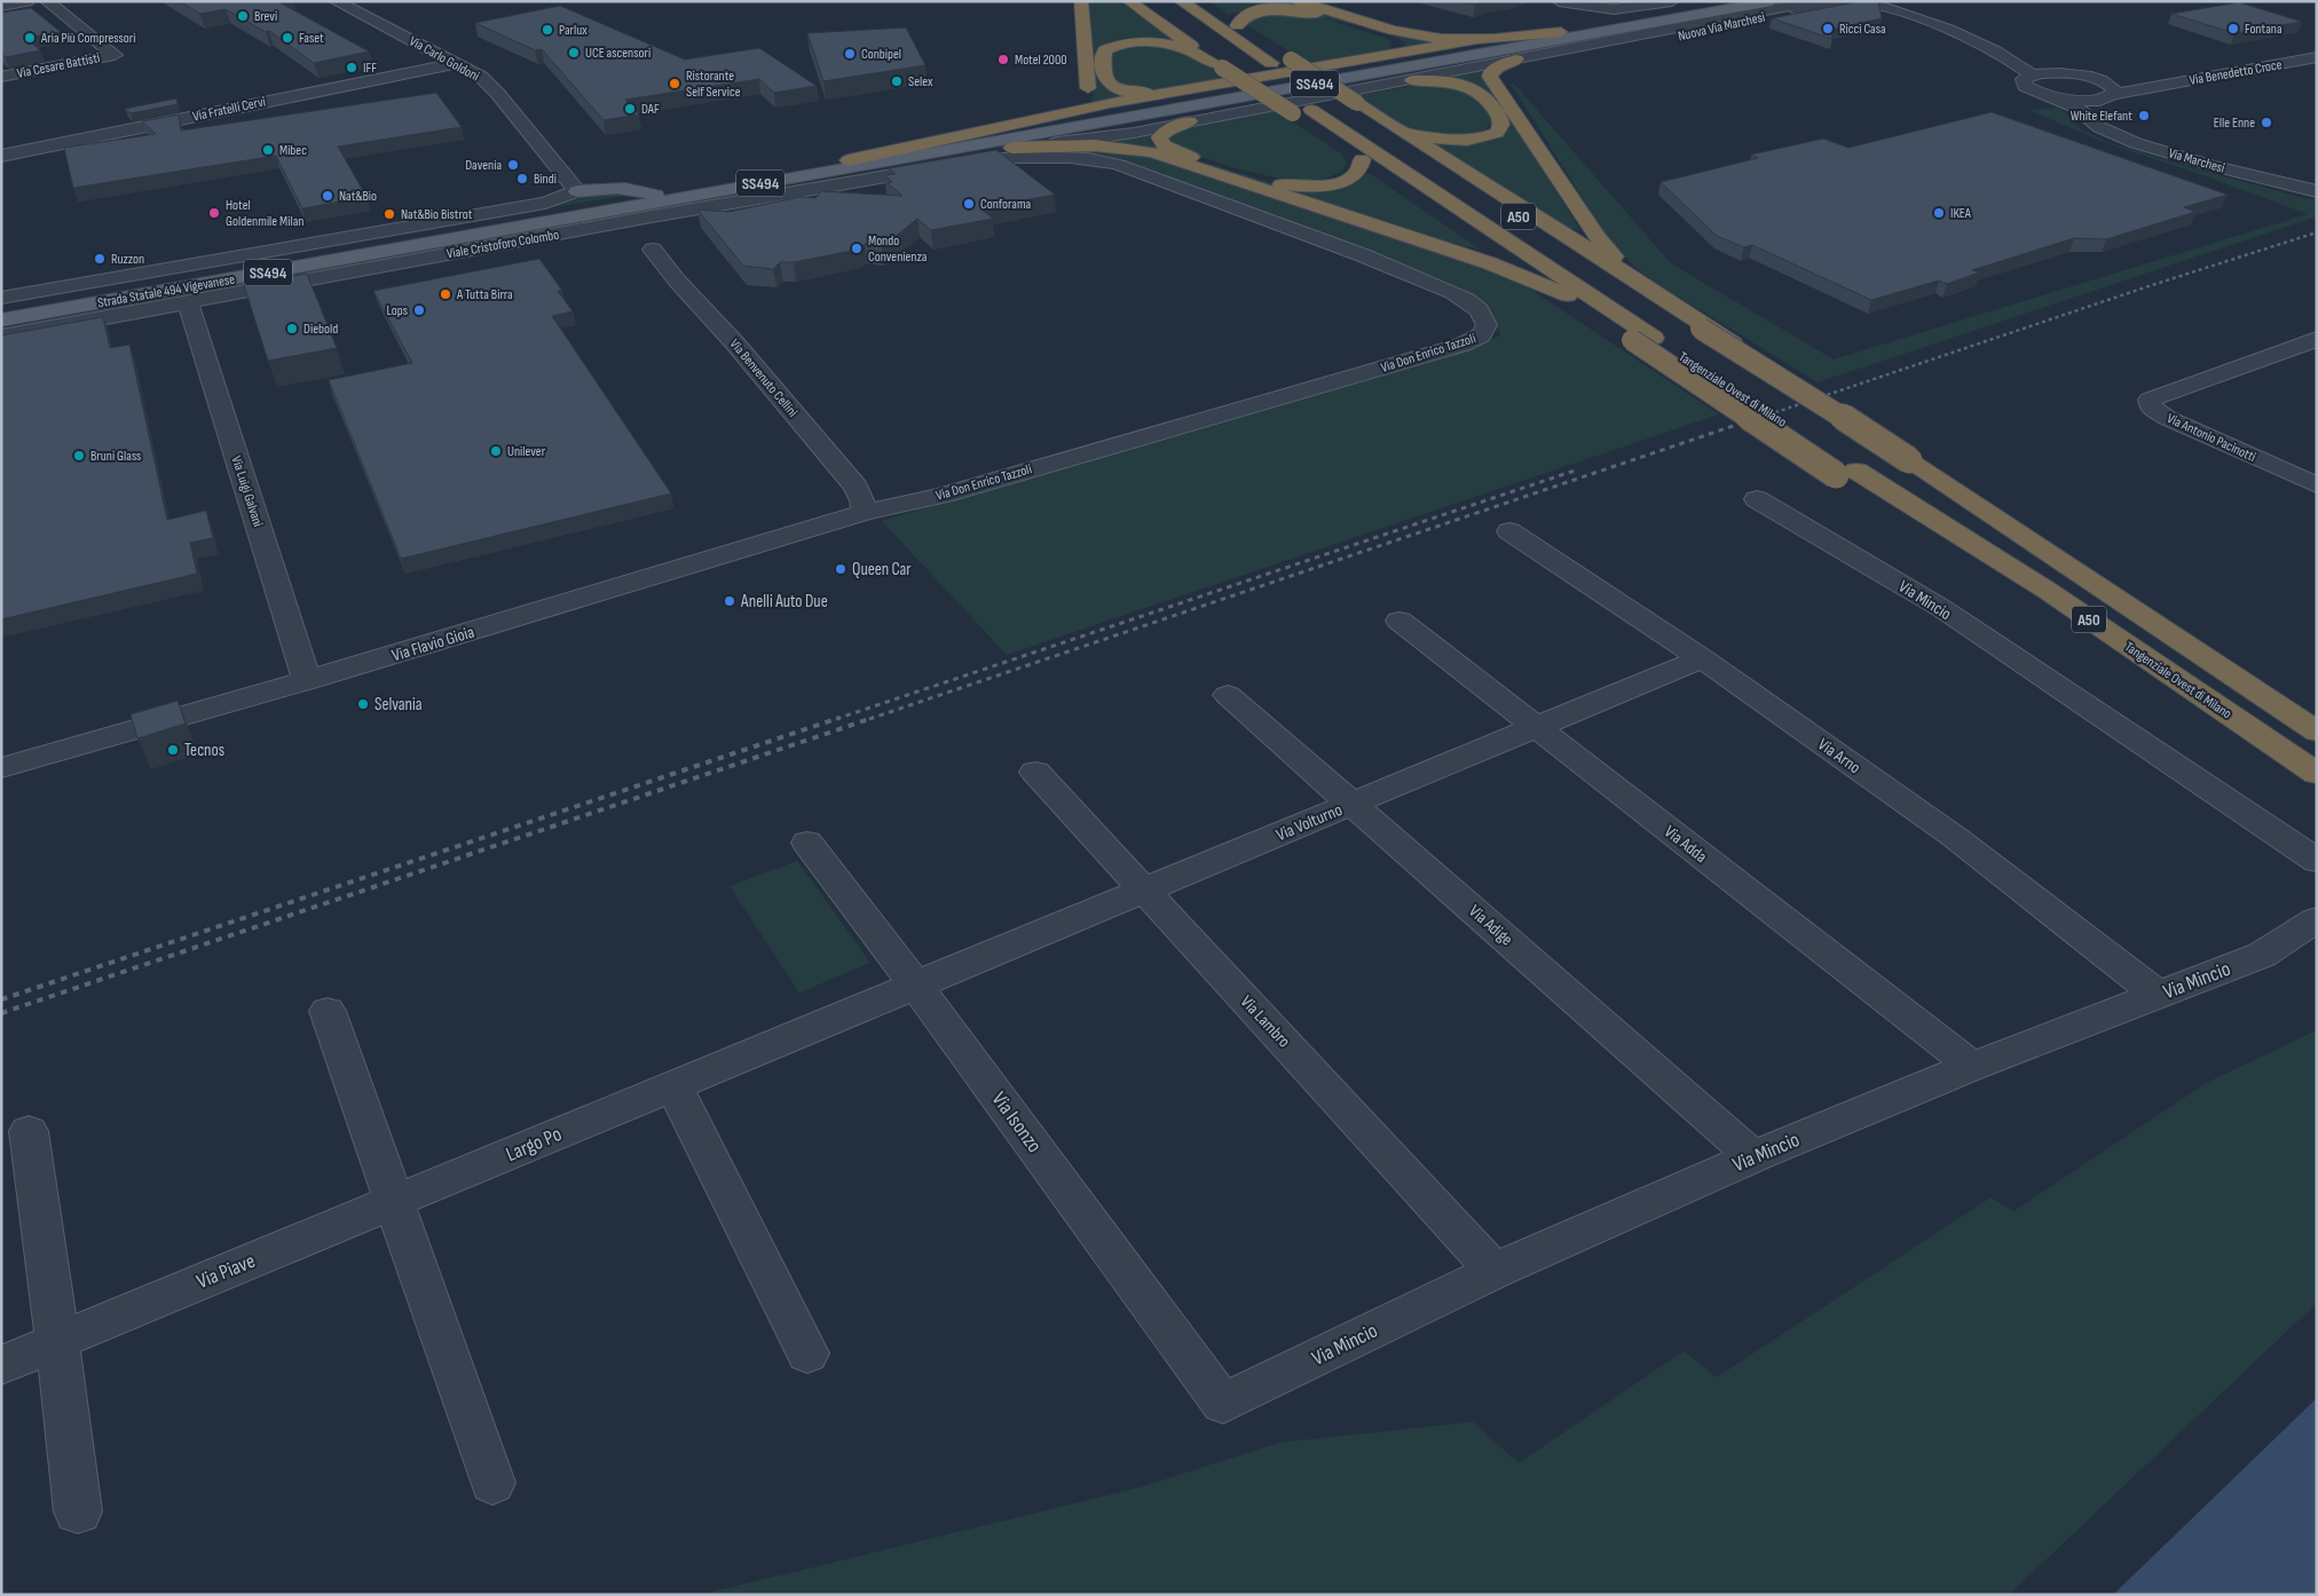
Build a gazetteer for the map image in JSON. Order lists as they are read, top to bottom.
{
  "streets": {
    "highway": ["A50", "Tangenziale Ovest di Milano"],
    "main road": ["SS494", "Strada Statale 494 Vigevanese"],
    "street": [
      "Nuova Via Marchesi",
      "Via Carlo Goldoni",
      "Via Cesare Battisti",
      "Via Benedetto Croce",
      "Via Fratelli Cervi",
      "Via Marchesi",
      "Viale Cristoforo Colombo",
      "Via Don Enrico Tazzoli",
      "Via Benvenuto Cellini",
      "Via Antonio Pacinotti",
      "Via Luigi Galvani",
      "Via Mincio",
      "Via Flavio Gioia",
      "Via Arno",
      "Via Volturno",
      "Via Adda",
      "Via Adige",
      "Via Lambro",
      "Via Isonzo",
      "Largo Po",
      "Via Piave"
    ]
  },
  "crossings": [
    ["Nuova Via Marchesi", "Via Marchesi"],
    ["Via Carlo Goldoni", "SS494"],
    ["Via Carlo Goldoni", "Via Fratelli Cervi"],
    ["Via Benedetto Croce", "Via Marchesi"],
    ["SS494", "Viale Cristoforo Colombo"],
    ["SS494", "Strada Statale 494 Vigevanese"],
    ["A50", "Tangenziale Ovest di Milano"],
    ["Viale Cristoforo Colombo", "Strada Statale 494 Vigevanese"],
    ["Viale Cristoforo Colombo", "Via Don Enrico Tazzoli"],
    ["Viale Cristoforo Colombo", "Via Luigi Galvani"],
    ["Via Don Enrico Tazzoli", "Via Benvenuto Cellini"],
    ["Via Don Enrico Tazzoli", "Via Flavio Gioia"],
    ["Via Benvenuto Cellini", "Via Flavio Gioia"],
    ["Via Luigi Galvani", "Via Flavio Gioia"],
    ["Via Mincio", "Via Arno"],
    ["Via Mincio", "Via Adda"],
    ["Via Mincio", "Via Adige"],
    ["Via Mincio", "Via Lambro"],
    ["Via Mincio", "Via Isonzo"],
    ["Via Arno", "Via Volturno"],
    ["Via Volturno", "Via Adda"],
    ["Via Volturno", "Via Adige"],
    ["Via Volturno", "Via Lambro"],
    ["Via Volturno", "Via Isonzo"],
    ["Via Volturno", "Largo Po"],
    ["Via Isonzo", "Largo Po"],
    ["Largo Po", "Via Piave"]
  ],
  "places": [
    "Brevi",
    "Ricci Casa",
    "Fontana",
    "Parlux",
    "Aria Più Compressori",
    "Faset",
    "UCE ascensori",
    "Conbipel",
    "Motel 2000",
    "IFF",
    "Selex",
    "Ristorante Self Service",
    "DAF",
    "White Elefant",
    "Elle Enne",
    "Mibec",
    "Davenia",
    "Bindi",
    "Nat&Bio",
    "Conforama",
    "Hotel Goldenmile Milan",
    "IKEA",
    "Nat&Bio Bistrot",
    "Mondo Convenienza",
    "Ruzzon",
    "A Tutta Birra",
    "Lops",
    "Diebold",
    "Unilever",
    "Bruni Glass",
    "Queen Car",
    "Anelli Auto Due",
    "Selvania",
    "Tecnos"
  ]
}
